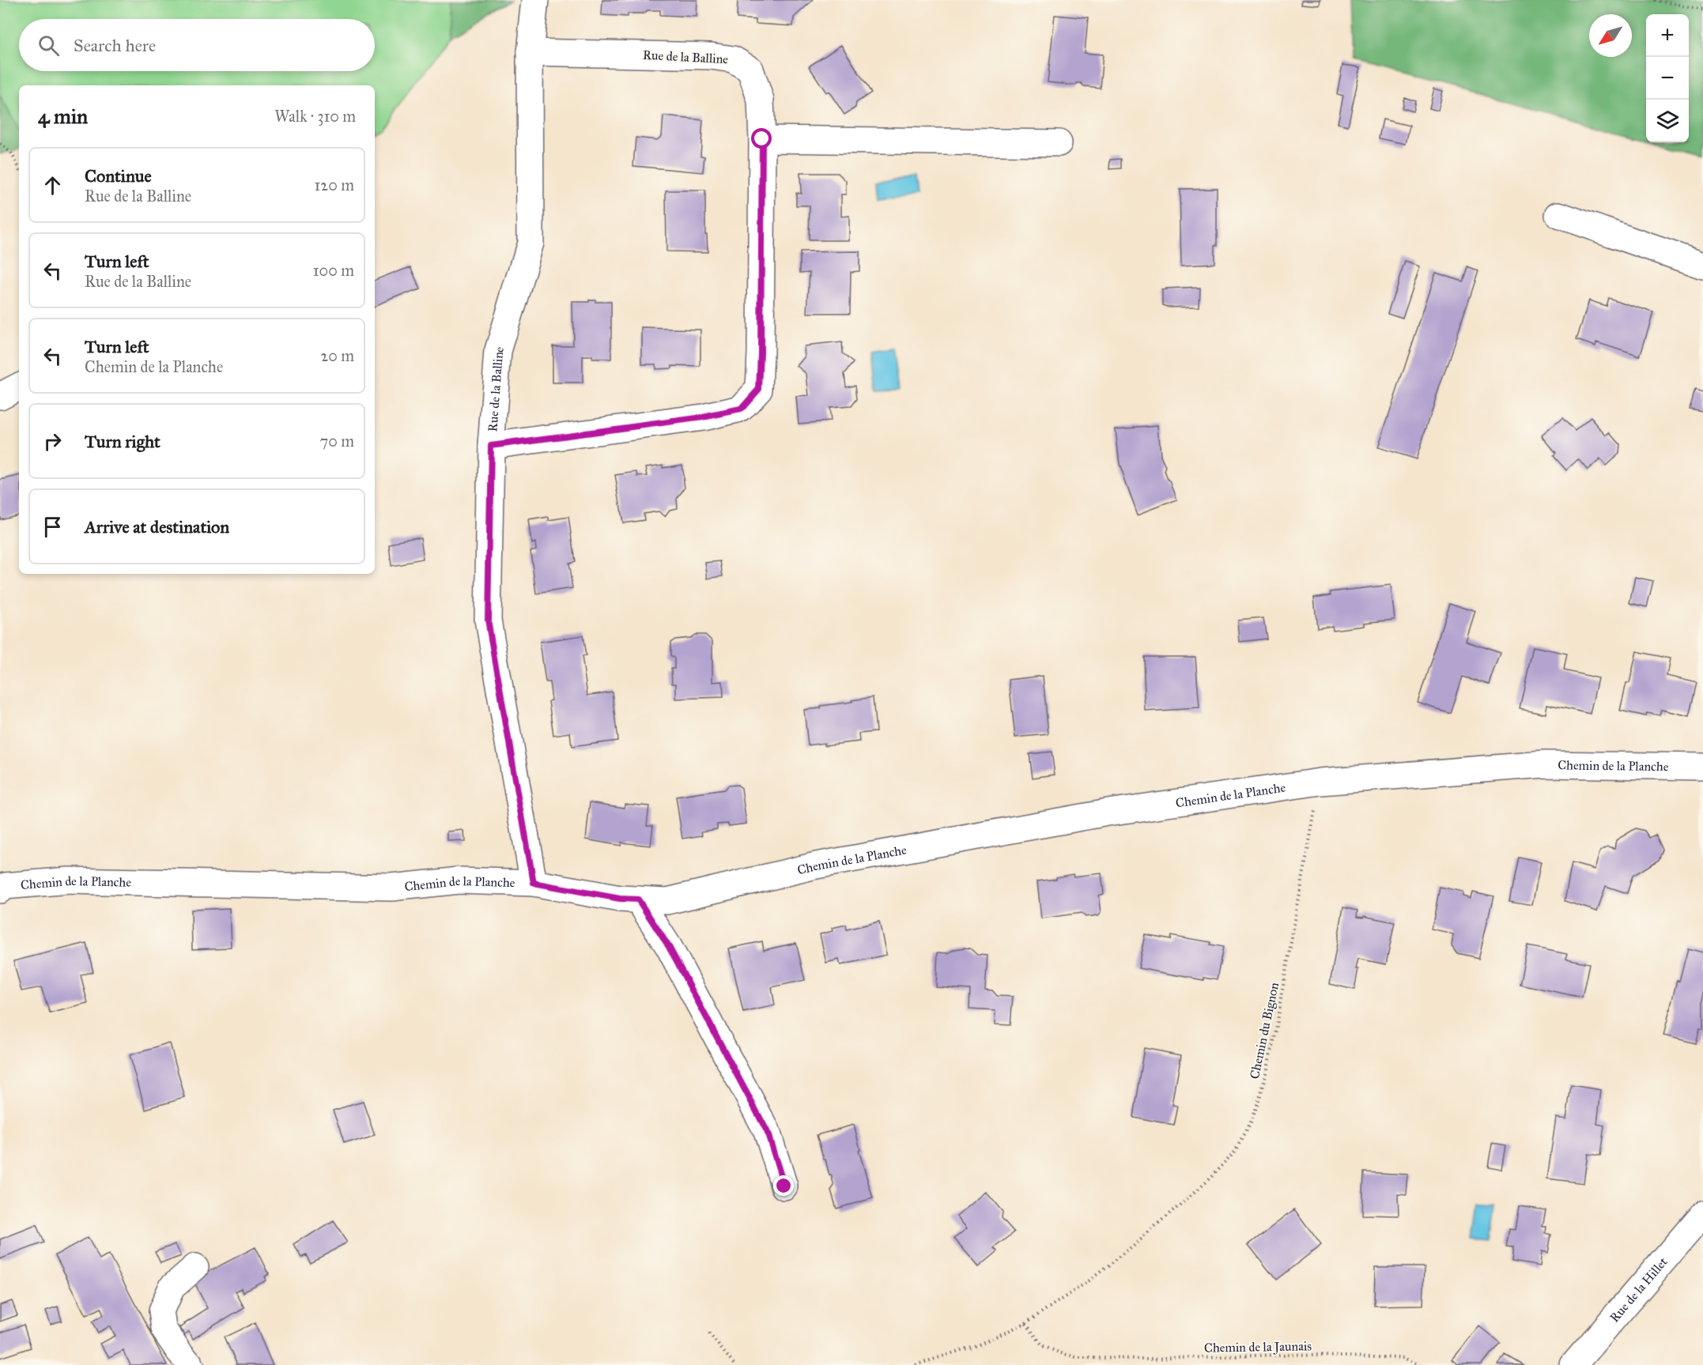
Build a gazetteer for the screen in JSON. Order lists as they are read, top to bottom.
{
  "streets": {
    "street": ["Rue de la Balline", "Chemin de la Planche", "Rue de la Hillet"],
    "path": ["Chemin du Bignon", "Chemin de la Jaunais"]
  },
  "crossings": [
    ["Rue de la Balline", "Chemin de la Planche"],
    ["Chemin de la Planche", "Chemin du Bignon"],
    ["Chemin du Bignon", "Chemin de la Jaunais"]
  ],
  "north": "bottom left",
  "page": {
    "map_buttons": ["+", "−"],
    "search": "Search here",
    "heading": ["4 min", "Walk · 310 m"],
    "list": [
      ["Continue", "Rue de la Balline", "120 m"],
      ["Turn left", "Rue de la Balline", "100 m"],
      ["Turn left", "Chemin de la Planche", "20 m"],
      ["Turn right", "70 m"],
      "Arrive at destination"
    ]
  }
}
